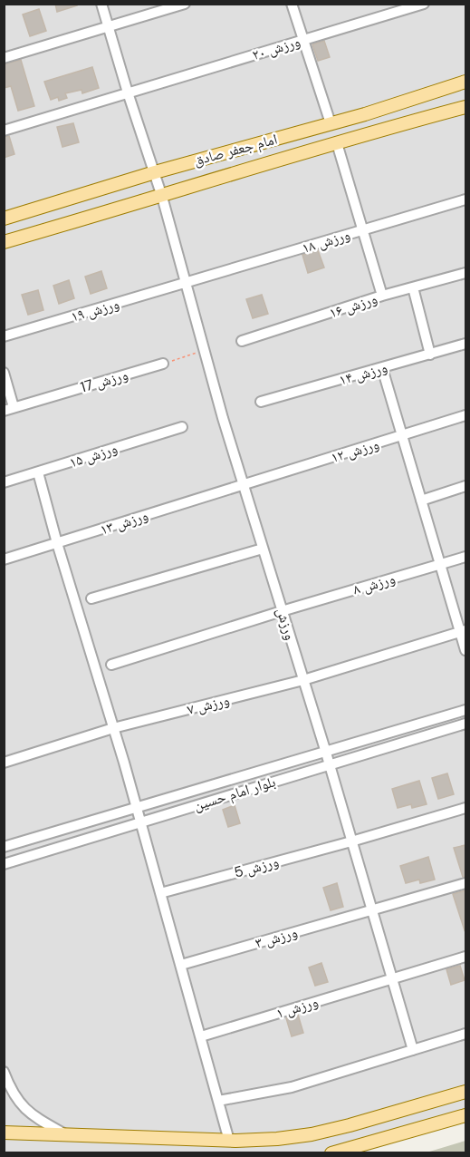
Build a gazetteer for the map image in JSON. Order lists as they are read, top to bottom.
{
  "streets": {
    "main road": ["امام جعفر صادق"],
    "street": [
      "ورزش ۲۰",
      "ورزش ۱۸",
      "ورزش ۱۶",
      "ورزش ۱۹",
      "ورزش ۱۴",
      "ورزش 17",
      "ورزش ۱۲",
      "ورزش ۱۵",
      "ورزش ۱۳",
      "ورزش ۸",
      "ورزش",
      "ورزش ۷",
      "بلوار امام حسین",
      "ورزش 5",
      "ورزش ۳",
      "ورزش ۱"
    ]
  },
  "crossings": [
    ["امام جعفر صادق", "ورزش"],
    ["ورزش ۱۸", "ورزش ۱۹"],
    ["ورزش ۱۸", "ورزش"],
    ["ورزش ۱۹", "ورزش"],
    ["ورزش ۱۲", "ورزش ۱۳"],
    ["ورزش ۱۲", "ورزش"],
    ["ورزش ۱۳", "ورزش"],
    ["ورزش ۸", "ورزش"],
    ["ورزش", "ورزش ۷"],
    ["ورزش", "بلوار امام حسین"],
    ["ورزش", "ورزش 5"],
    ["ورزش", "ورزش ۳"],
    ["ورزش", "ورزش ۱"]
  ]
}
